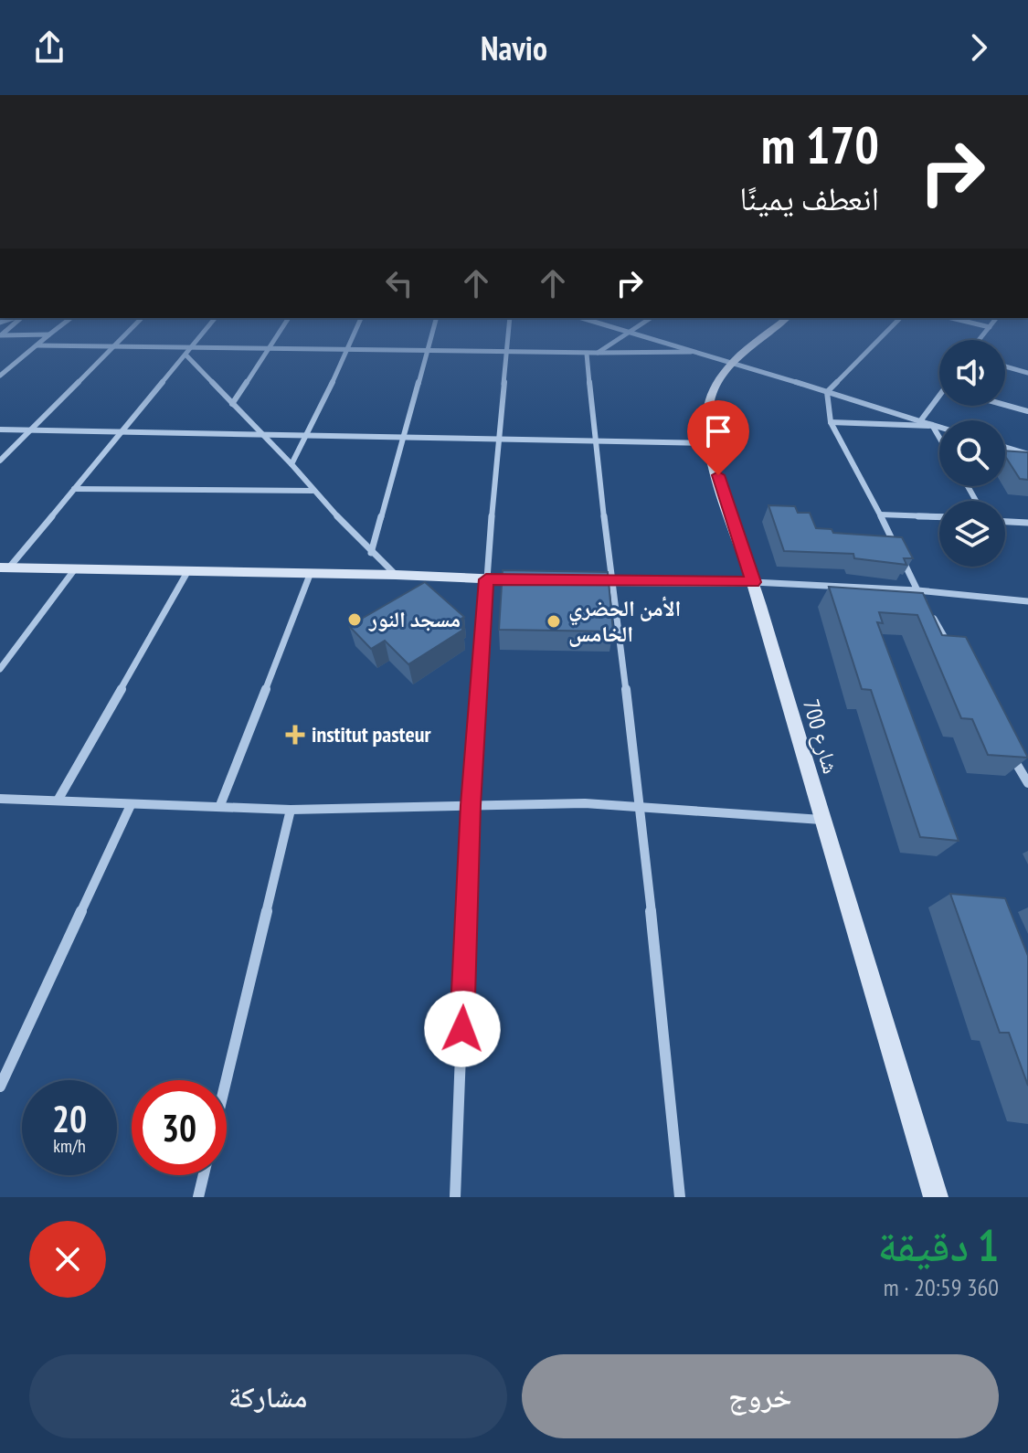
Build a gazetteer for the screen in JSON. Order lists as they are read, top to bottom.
{
  "streets": {
    "main road": ["شارع 700"]
  },
  "places": {
    "other": ["مسجد النور", "الأمن الحضري الخامس"],
    "health": ["institut pasteur"]
  },
  "page": {
    "header": "Navio",
    "turn": ["170 m", "انعطف يمينًا"],
    "speed": "20 km/h",
    "limit": "30",
    "heading": ["1 دقيقة", "360 m · 20:59"],
    "buttons": ["خروج", "مشاركة"]
  }
}
